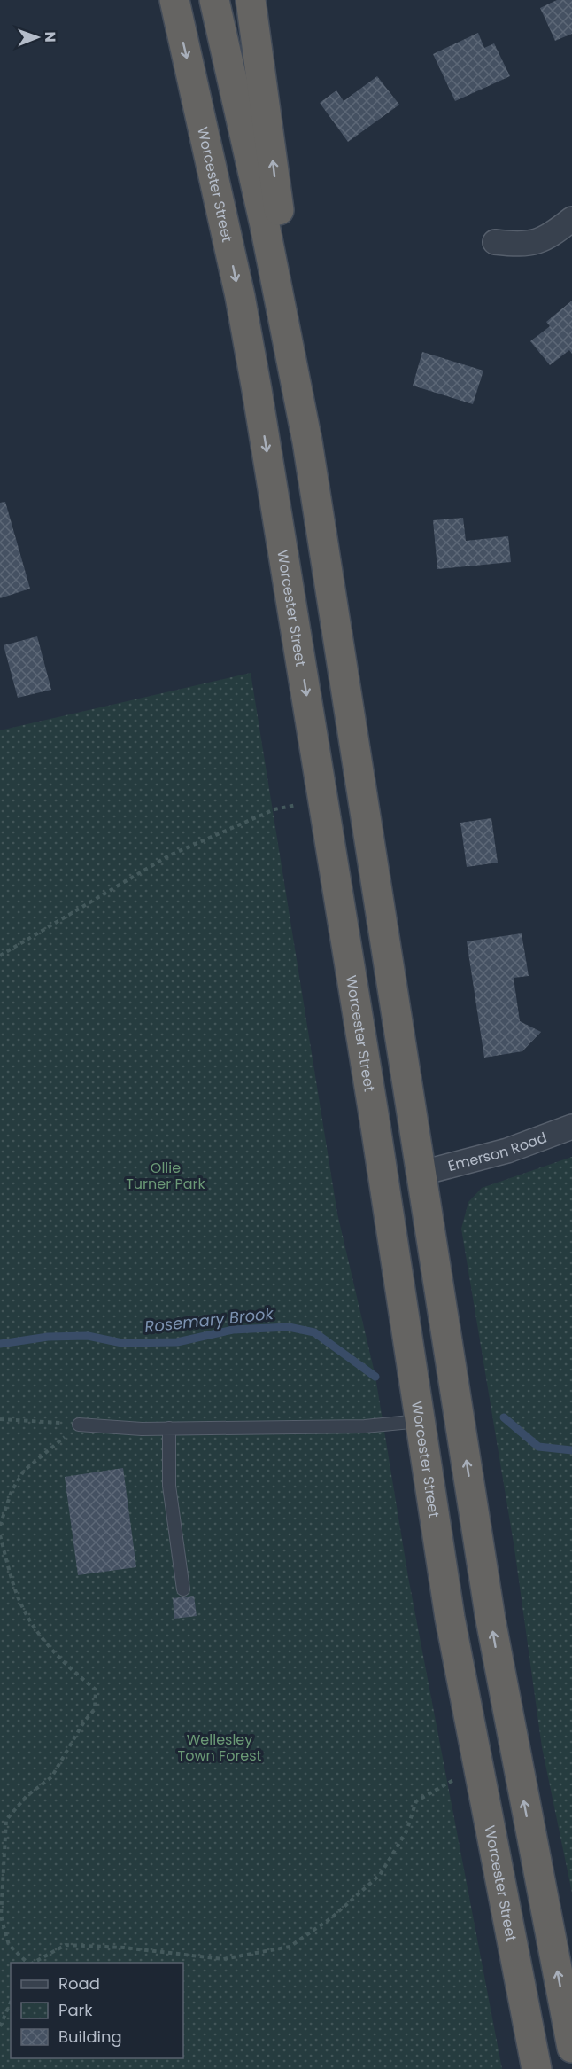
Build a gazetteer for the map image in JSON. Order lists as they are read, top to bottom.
{
  "streets": {
    "highway": ["Worcester Street"],
    "street": ["Emerson Road"]
  },
  "water": ["Rosemary Brook"],
  "parks": ["Ollie Turner Park", "Wellesley Town Forest"],
  "legend": ["Road", "Park", "Building"],
  "north": "right"
}
